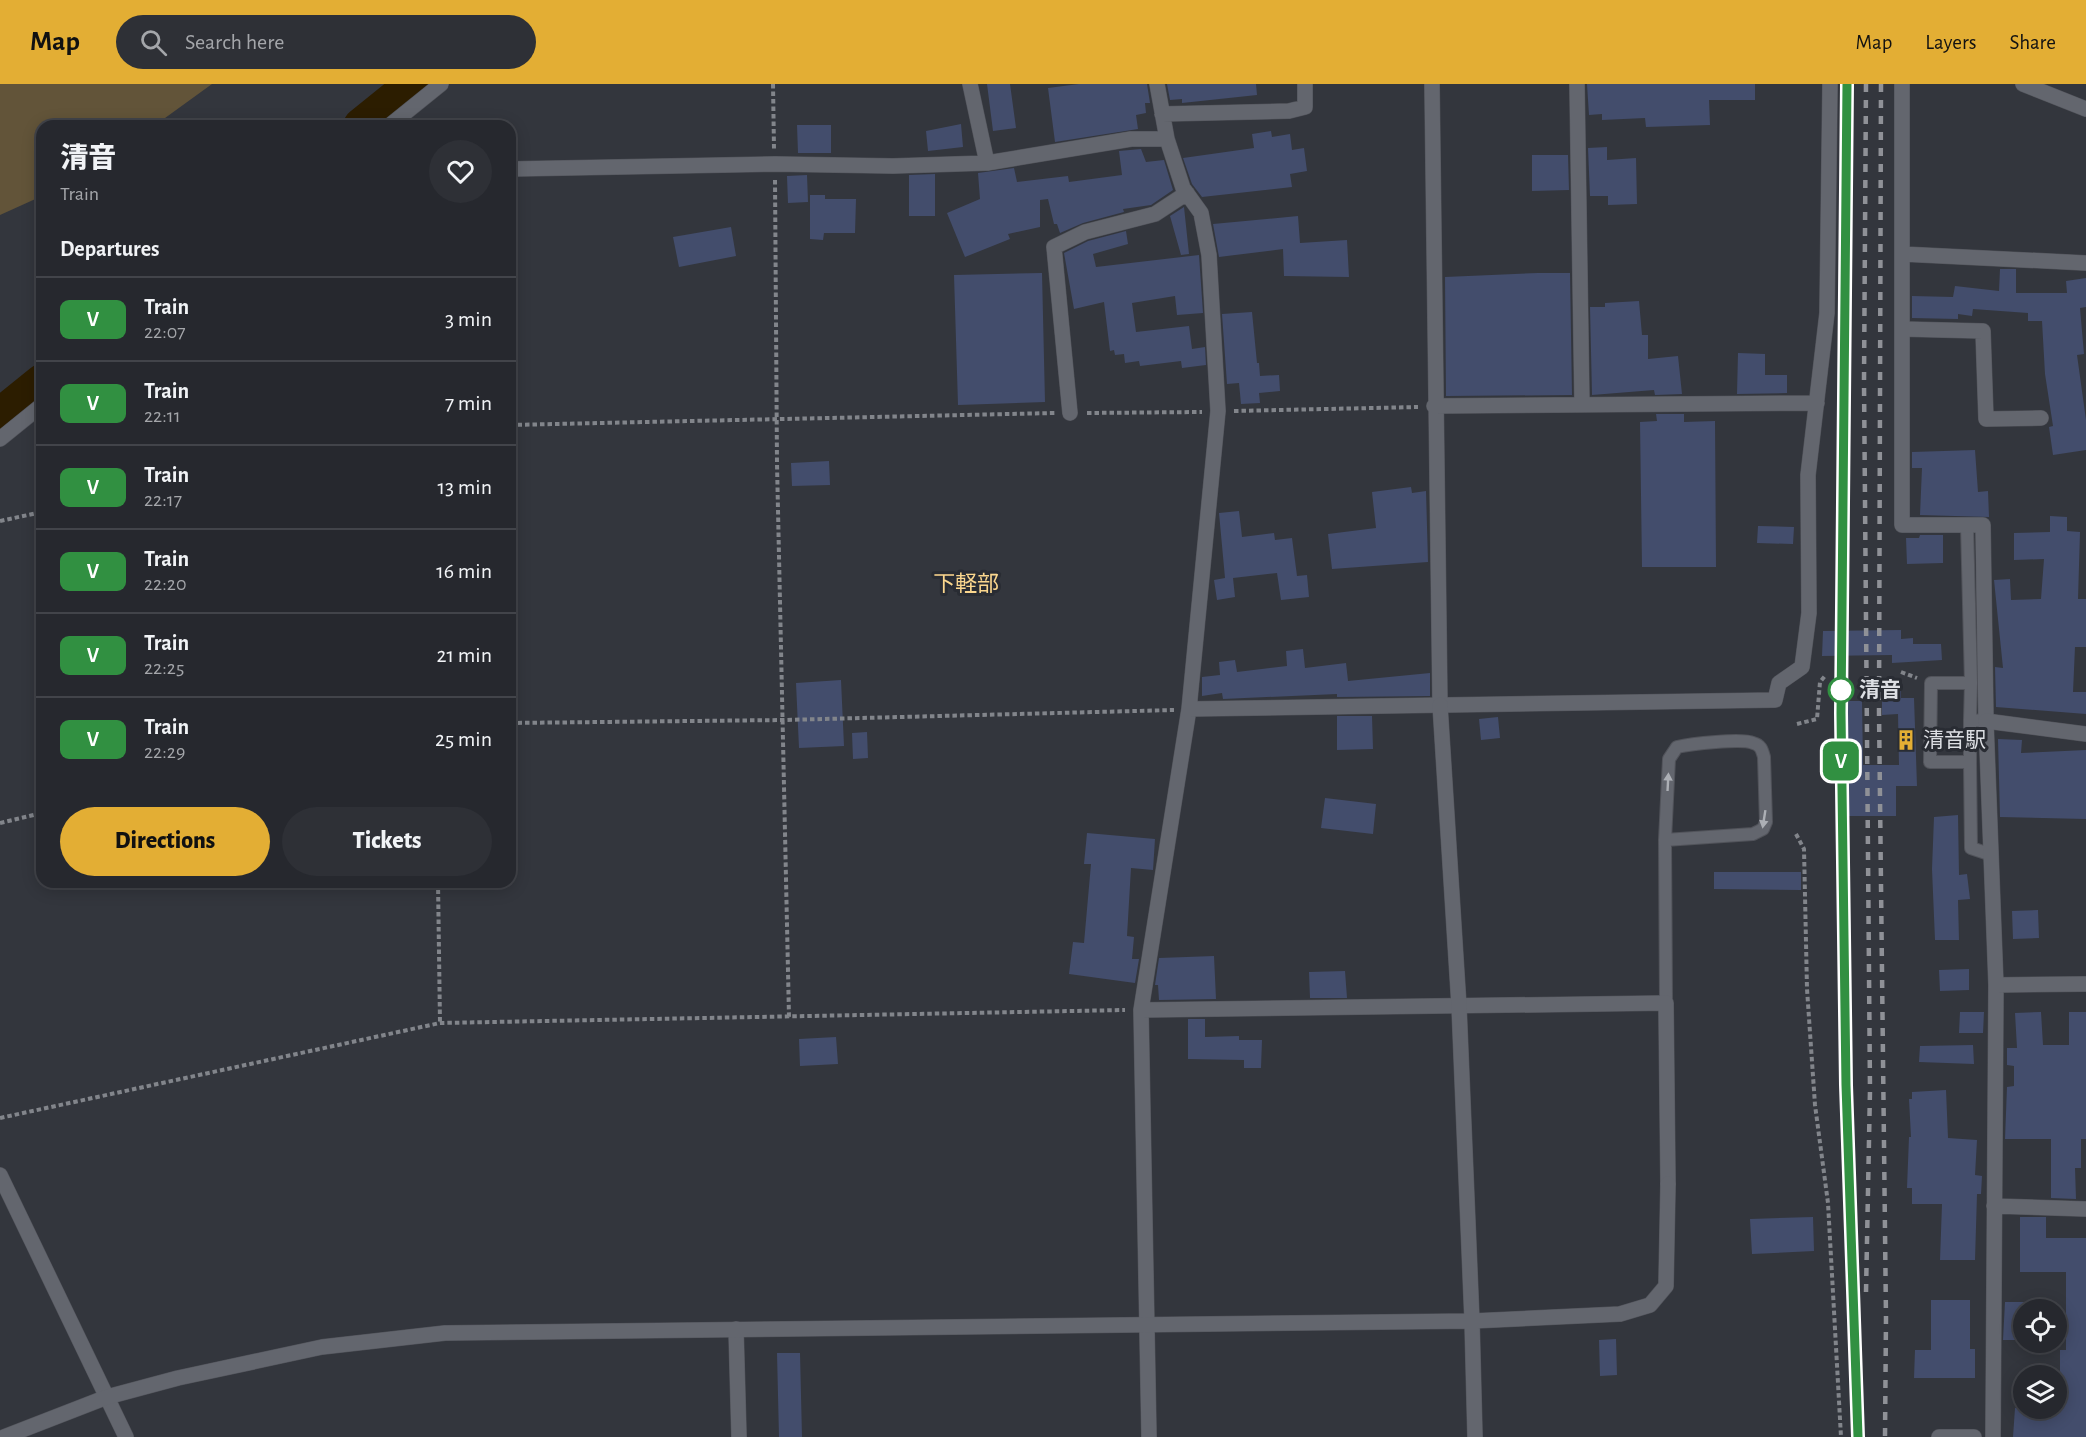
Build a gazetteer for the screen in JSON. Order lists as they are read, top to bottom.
{
  "districts": ["下軽部"],
  "places": {
    "other": ["清音"],
    "building": ["清音駅"]
  },
  "page": {
    "header": "Map",
    "search": "Search here",
    "nav": ["Map", "Layers", "Share"],
    "on_map": "V",
    "heading": [
      ["清音", "Train"],
      "Departures"
    ],
    "list": [
      {
        "mark": "V",
        "name": "Train",
        "note": "22:07",
        "value": "3 min"
      },
      {
        "mark": "V",
        "name": "Train",
        "note": "22:11",
        "value": "7 min"
      },
      {
        "mark": "V",
        "name": "Train",
        "note": "22:17",
        "value": "13 min"
      },
      {
        "mark": "V",
        "name": "Train",
        "note": "22:20",
        "value": "16 min"
      },
      {
        "mark": "V",
        "name": "Train",
        "note": "22:25",
        "value": "21 min"
      },
      {
        "mark": "V",
        "name": "Train",
        "note": "22:29",
        "value": "25 min"
      }
    ],
    "buttons": ["Directions", "Tickets"]
  }
}
